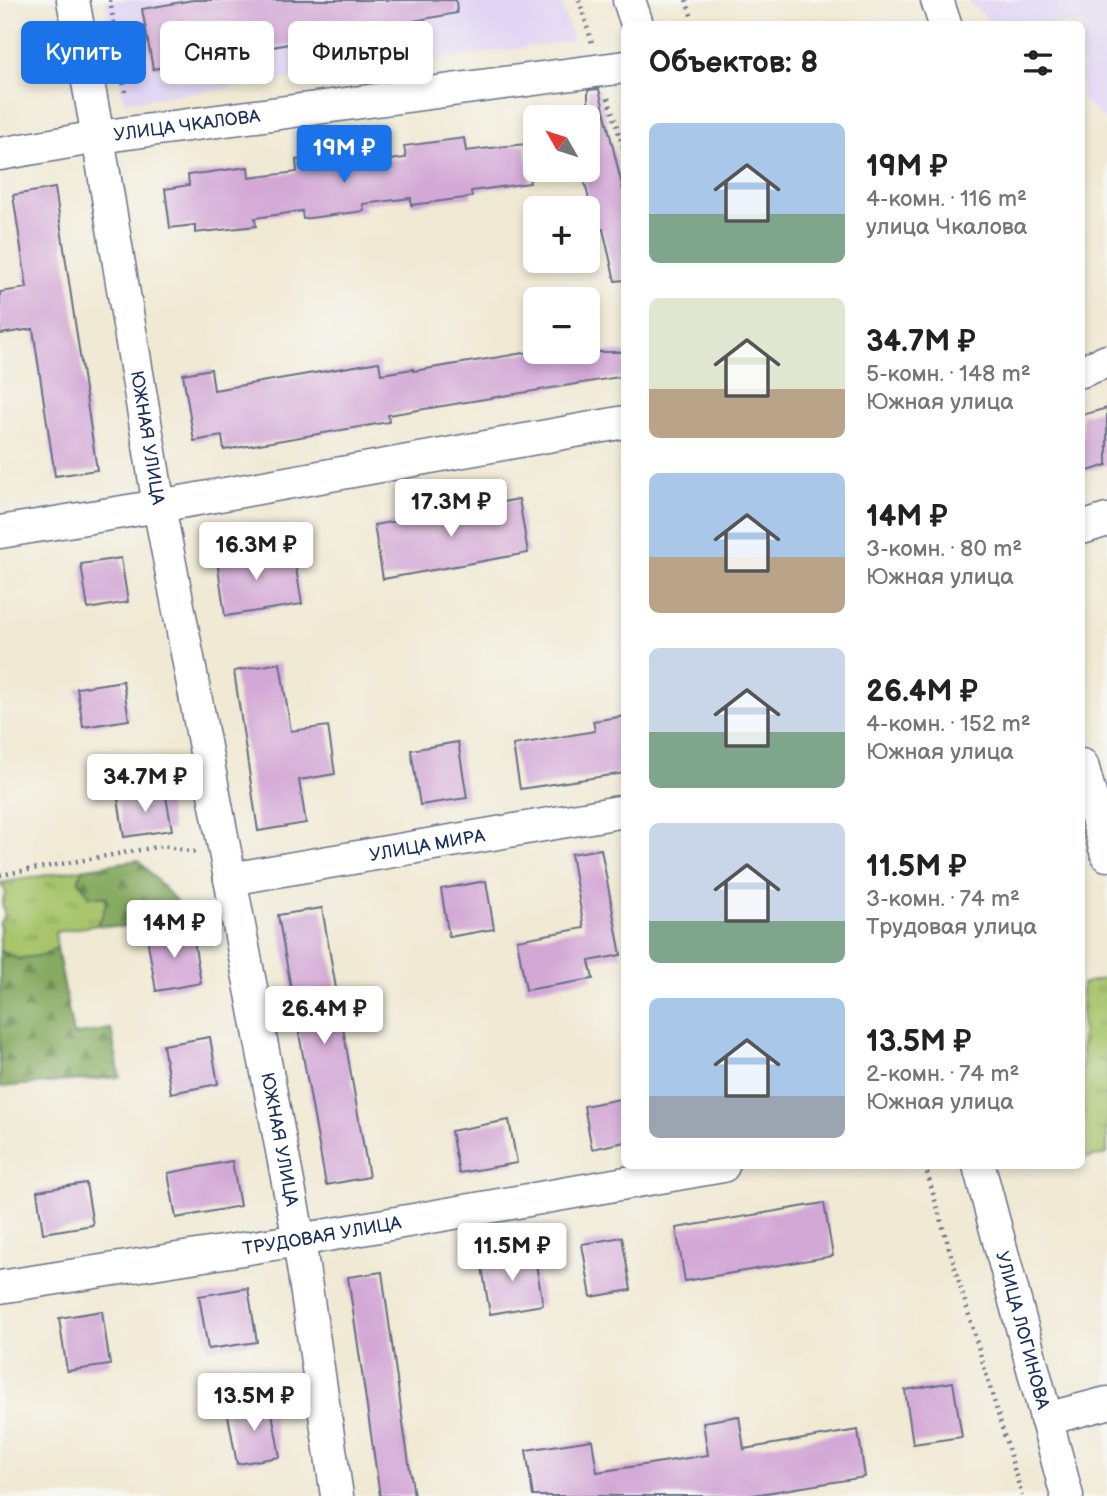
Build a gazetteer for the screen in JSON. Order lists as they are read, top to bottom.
{
  "streets": {
    "street": [
      "УЛИЦА ЧКАЛОВА",
      "ЮЖНАЯ УЛИЦА",
      "УЛИЦА МИРА",
      "ТРУДОВАЯ УЛИЦА",
      "УЛИЦА ЛОГИНОВА"
    ]
  },
  "crossings": [
    ["УЛИЦА ЧКАЛОВА", "ЮЖНАЯ УЛИЦА"],
    ["ЮЖНАЯ УЛИЦА", "УЛИЦА МИРА"],
    ["ЮЖНАЯ УЛИЦА", "ТРУДОВАЯ УЛИЦА"]
  ],
  "north": "top left",
  "page": {
    "chip": ["Купить", "Снять", "Фильтры"],
    "heading": "Объектов: 8",
    "map_buttons": ["+", "−"],
    "list": [
      {
        "name": "19M ₽",
        "note": "4-комн. · 116 m² · улица Чкалова"
      },
      {
        "name": "34.7M ₽",
        "note": "5-комн. · 148 m² · Южная улица"
      },
      {
        "name": "14M ₽",
        "note": "3-комн. · 80 m² · Южная улица"
      },
      {
        "name": "26.4M ₽",
        "note": "4-комн. · 152 m² · Южная улица"
      },
      {
        "name": "11.5M ₽",
        "note": "3-комн. · 74 m² · Трудовая улица"
      },
      {
        "name": "13.5M ₽",
        "note": "2-комн. · 74 m² · Южная улица"
      }
    ],
    "price": [
      "19M ₽",
      "17.3M ₽",
      "16.3M ₽",
      "34.7M ₽",
      "14M ₽",
      "26.4M ₽",
      "11.5M ₽",
      "13.5M ₽"
    ]
  }
}
